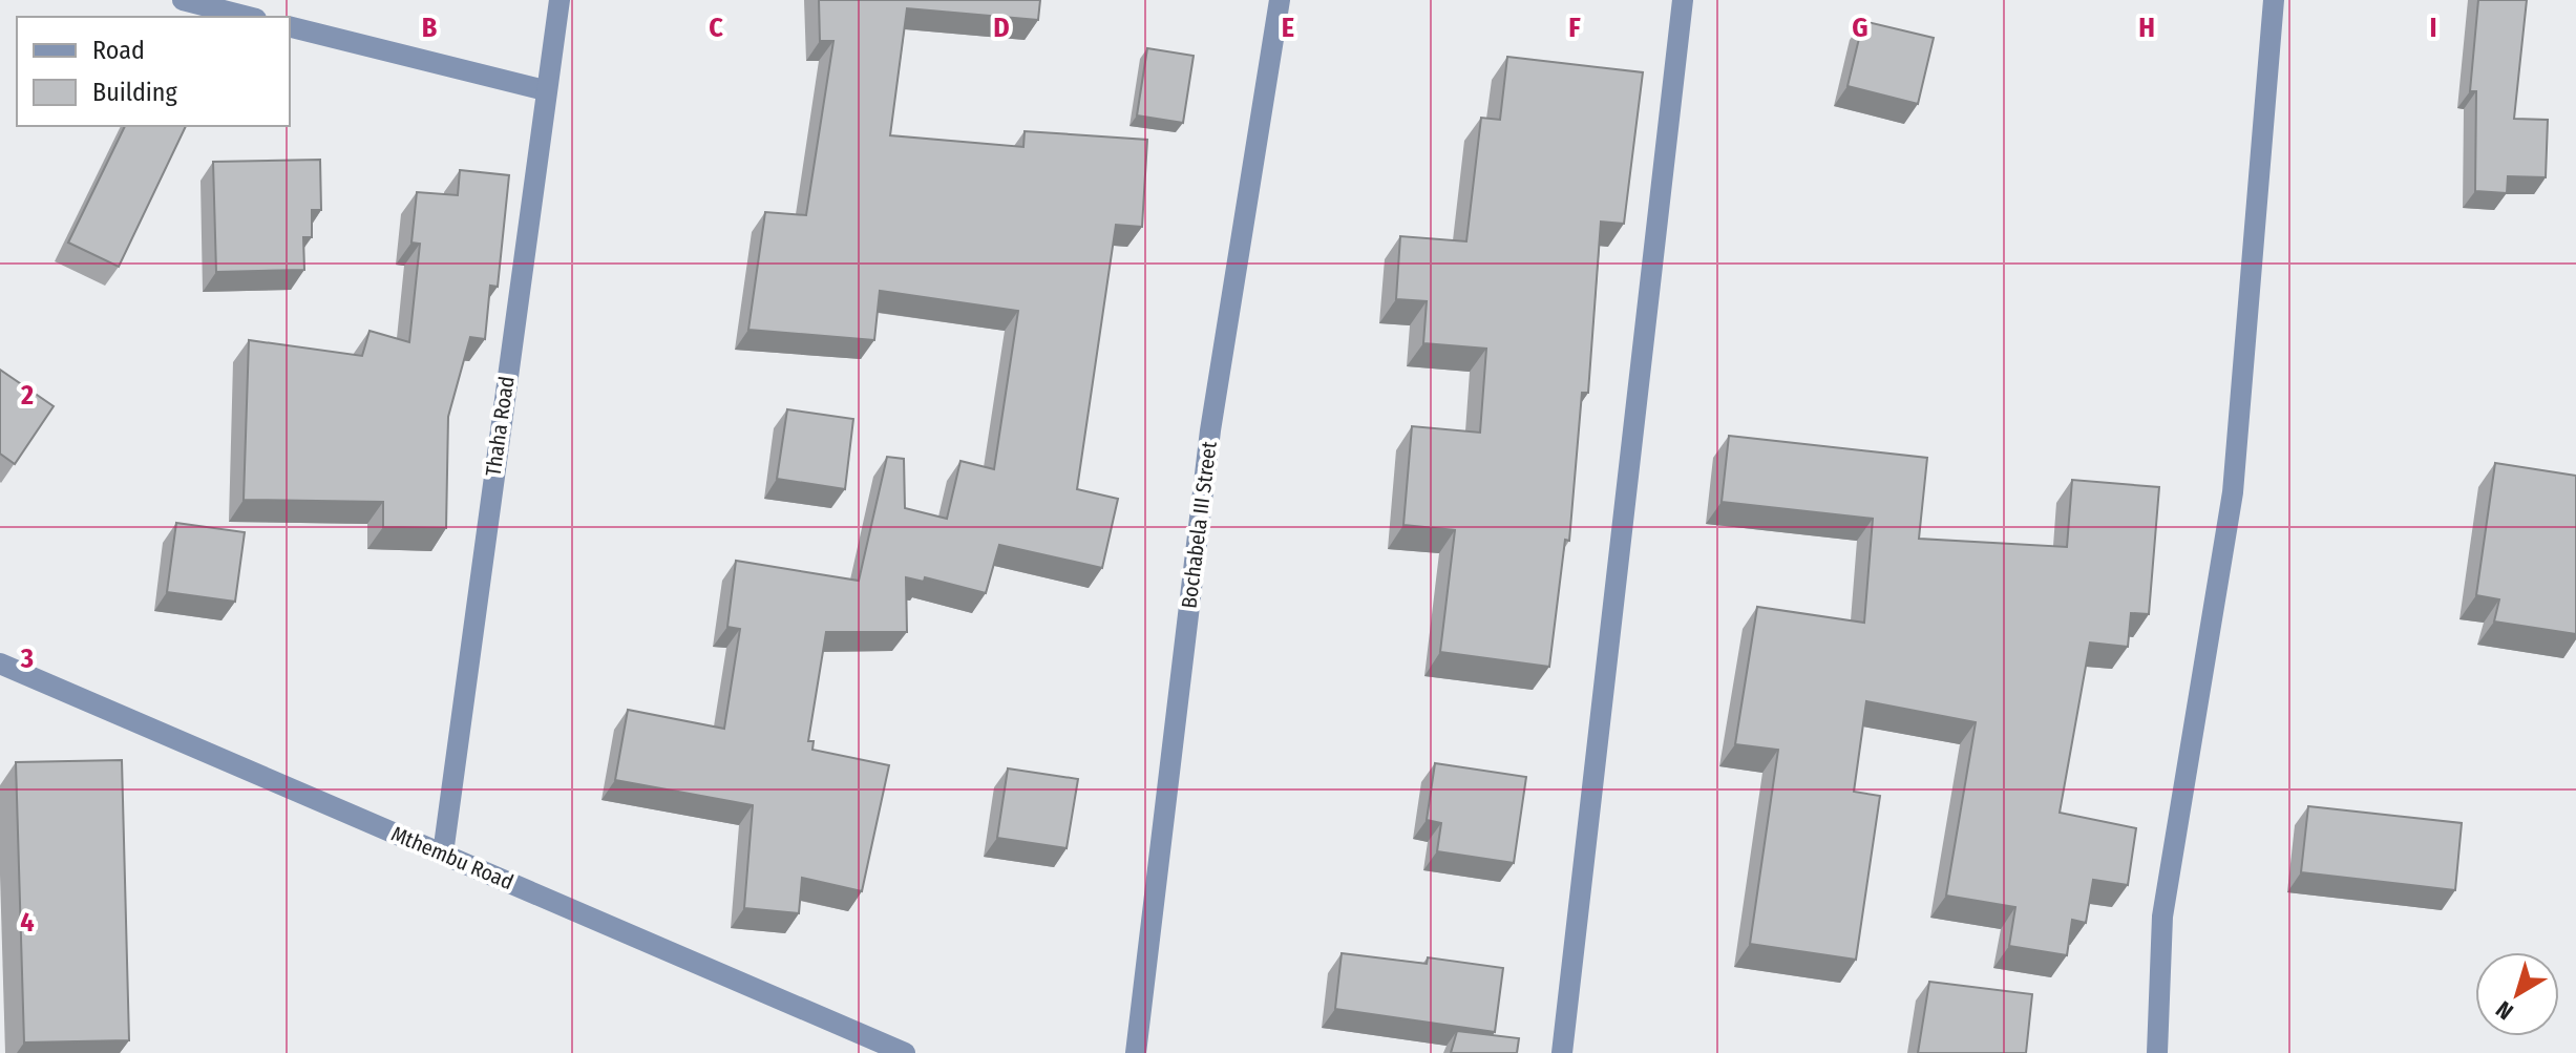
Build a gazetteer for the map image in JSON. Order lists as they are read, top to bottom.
{
  "streets": {
    "street": ["Thaha Road", "Bochabela III Street", "Mthembu Road"]
  },
  "crossings": [
    ["Thaha Road", "Mthembu Road"]
  ],
  "legend": ["Road", "Building"],
  "north": "bottom left",
  "grid": {
    "columns": [
      "B",
      "C",
      "D",
      "E",
      "F",
      "G",
      "H",
      "I"
    ],
    "rows": ["2", "3", "4"]
  }
}
